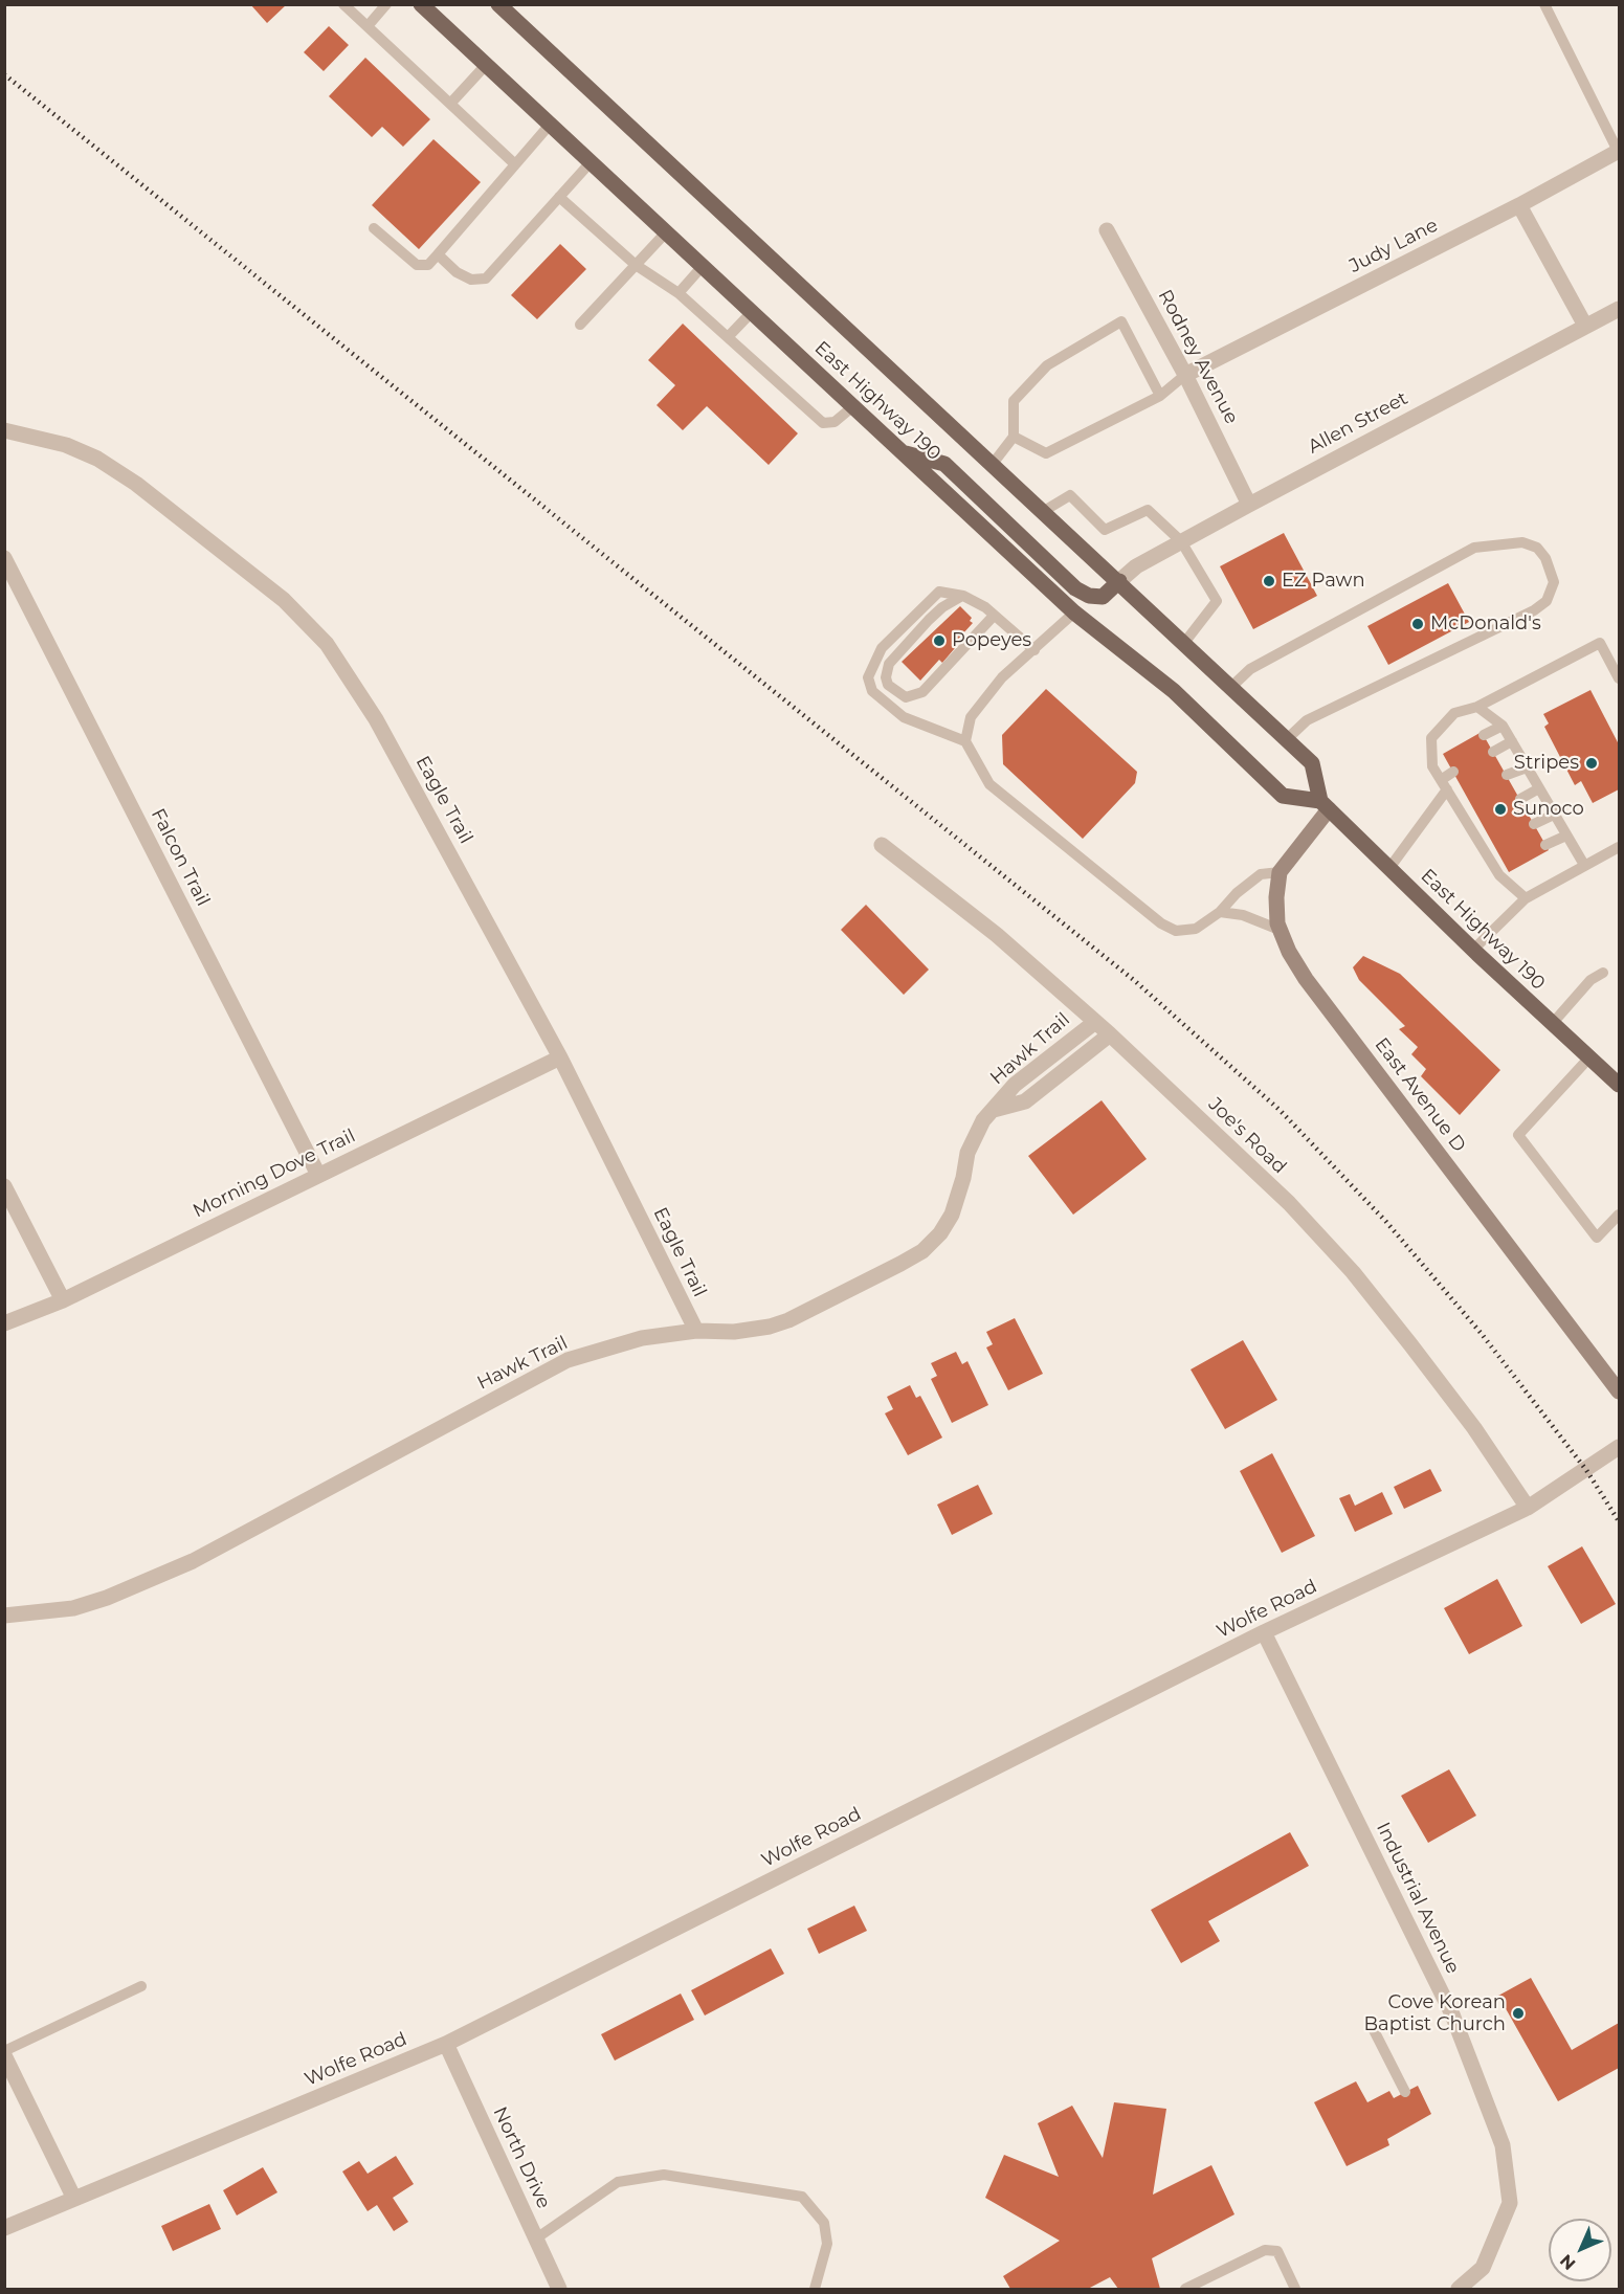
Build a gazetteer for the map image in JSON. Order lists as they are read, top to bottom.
{
  "streets": {
    "main road": ["East Highway 190", "East Avenue D"],
    "street": [
      "Judy Lane",
      "Rodney Avenue",
      "Allen Street",
      "Eagle Trail",
      "Falcon Trail",
      "Hawk Trail",
      "Joe's Road",
      "Morning Dove Trail",
      "Wolfe Road",
      "Industrial Avenue",
      "North Drive"
    ]
  },
  "crossings": [
    ["Judy Lane", "Rodney Avenue"],
    ["Rodney Avenue", "Allen Street"],
    ["East Highway 190", "Allen Street"],
    ["Eagle Trail", "Hawk Trail"],
    ["Eagle Trail", "Morning Dove Trail"],
    ["Falcon Trail", "Morning Dove Trail"],
    ["Hawk Trail", "Joe's Road"],
    ["Joe's Road", "Wolfe Road"],
    ["Wolfe Road", "Industrial Avenue"],
    ["Wolfe Road", "North Drive"]
  ],
  "places": [
    "EZ Pawn",
    "McDonald's",
    "Popeyes",
    "Stripes",
    "Sunoco",
    "Cove Korean Baptist Church"
  ],
  "north": "bottom left"
}
